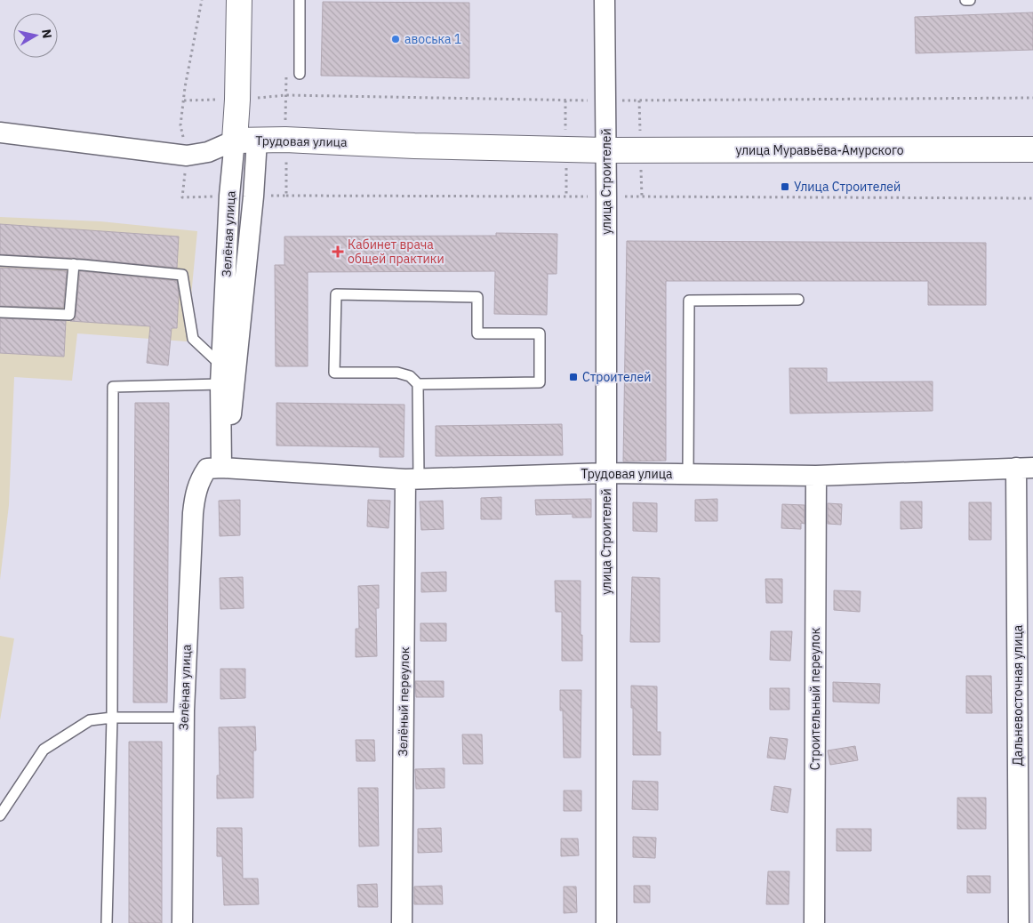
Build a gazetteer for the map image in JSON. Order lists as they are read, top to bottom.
{
  "streets": {
    "street": [
      "Трудовая улица",
      "улица Муравьёва-Амурского",
      "улица Строителей",
      "Зелёная улица",
      "Дальневосточная улица",
      "Строительный переулок",
      "Зелёный переулок"
    ]
  },
  "crossings": [
    ["Трудовая улица", "улица Муравьёва-Амурского"],
    ["Трудовая улица", "улица Строителей"],
    ["Трудовая улица", "Зелёная улица"],
    ["Трудовая улица", "Дальневосточная улица"],
    ["Трудовая улица", "Строительный переулок"],
    ["Трудовая улица", "Зелёный переулок"],
    ["улица Муравьёва-Амурского", "улица Строителей"]
  ],
  "places": {
    "other": ["авоська 1"],
    "transit": ["Улица Строителей", "Строителей"],
    "health": ["Кабинет врача общей практики"]
  },
  "north": "right"
}
